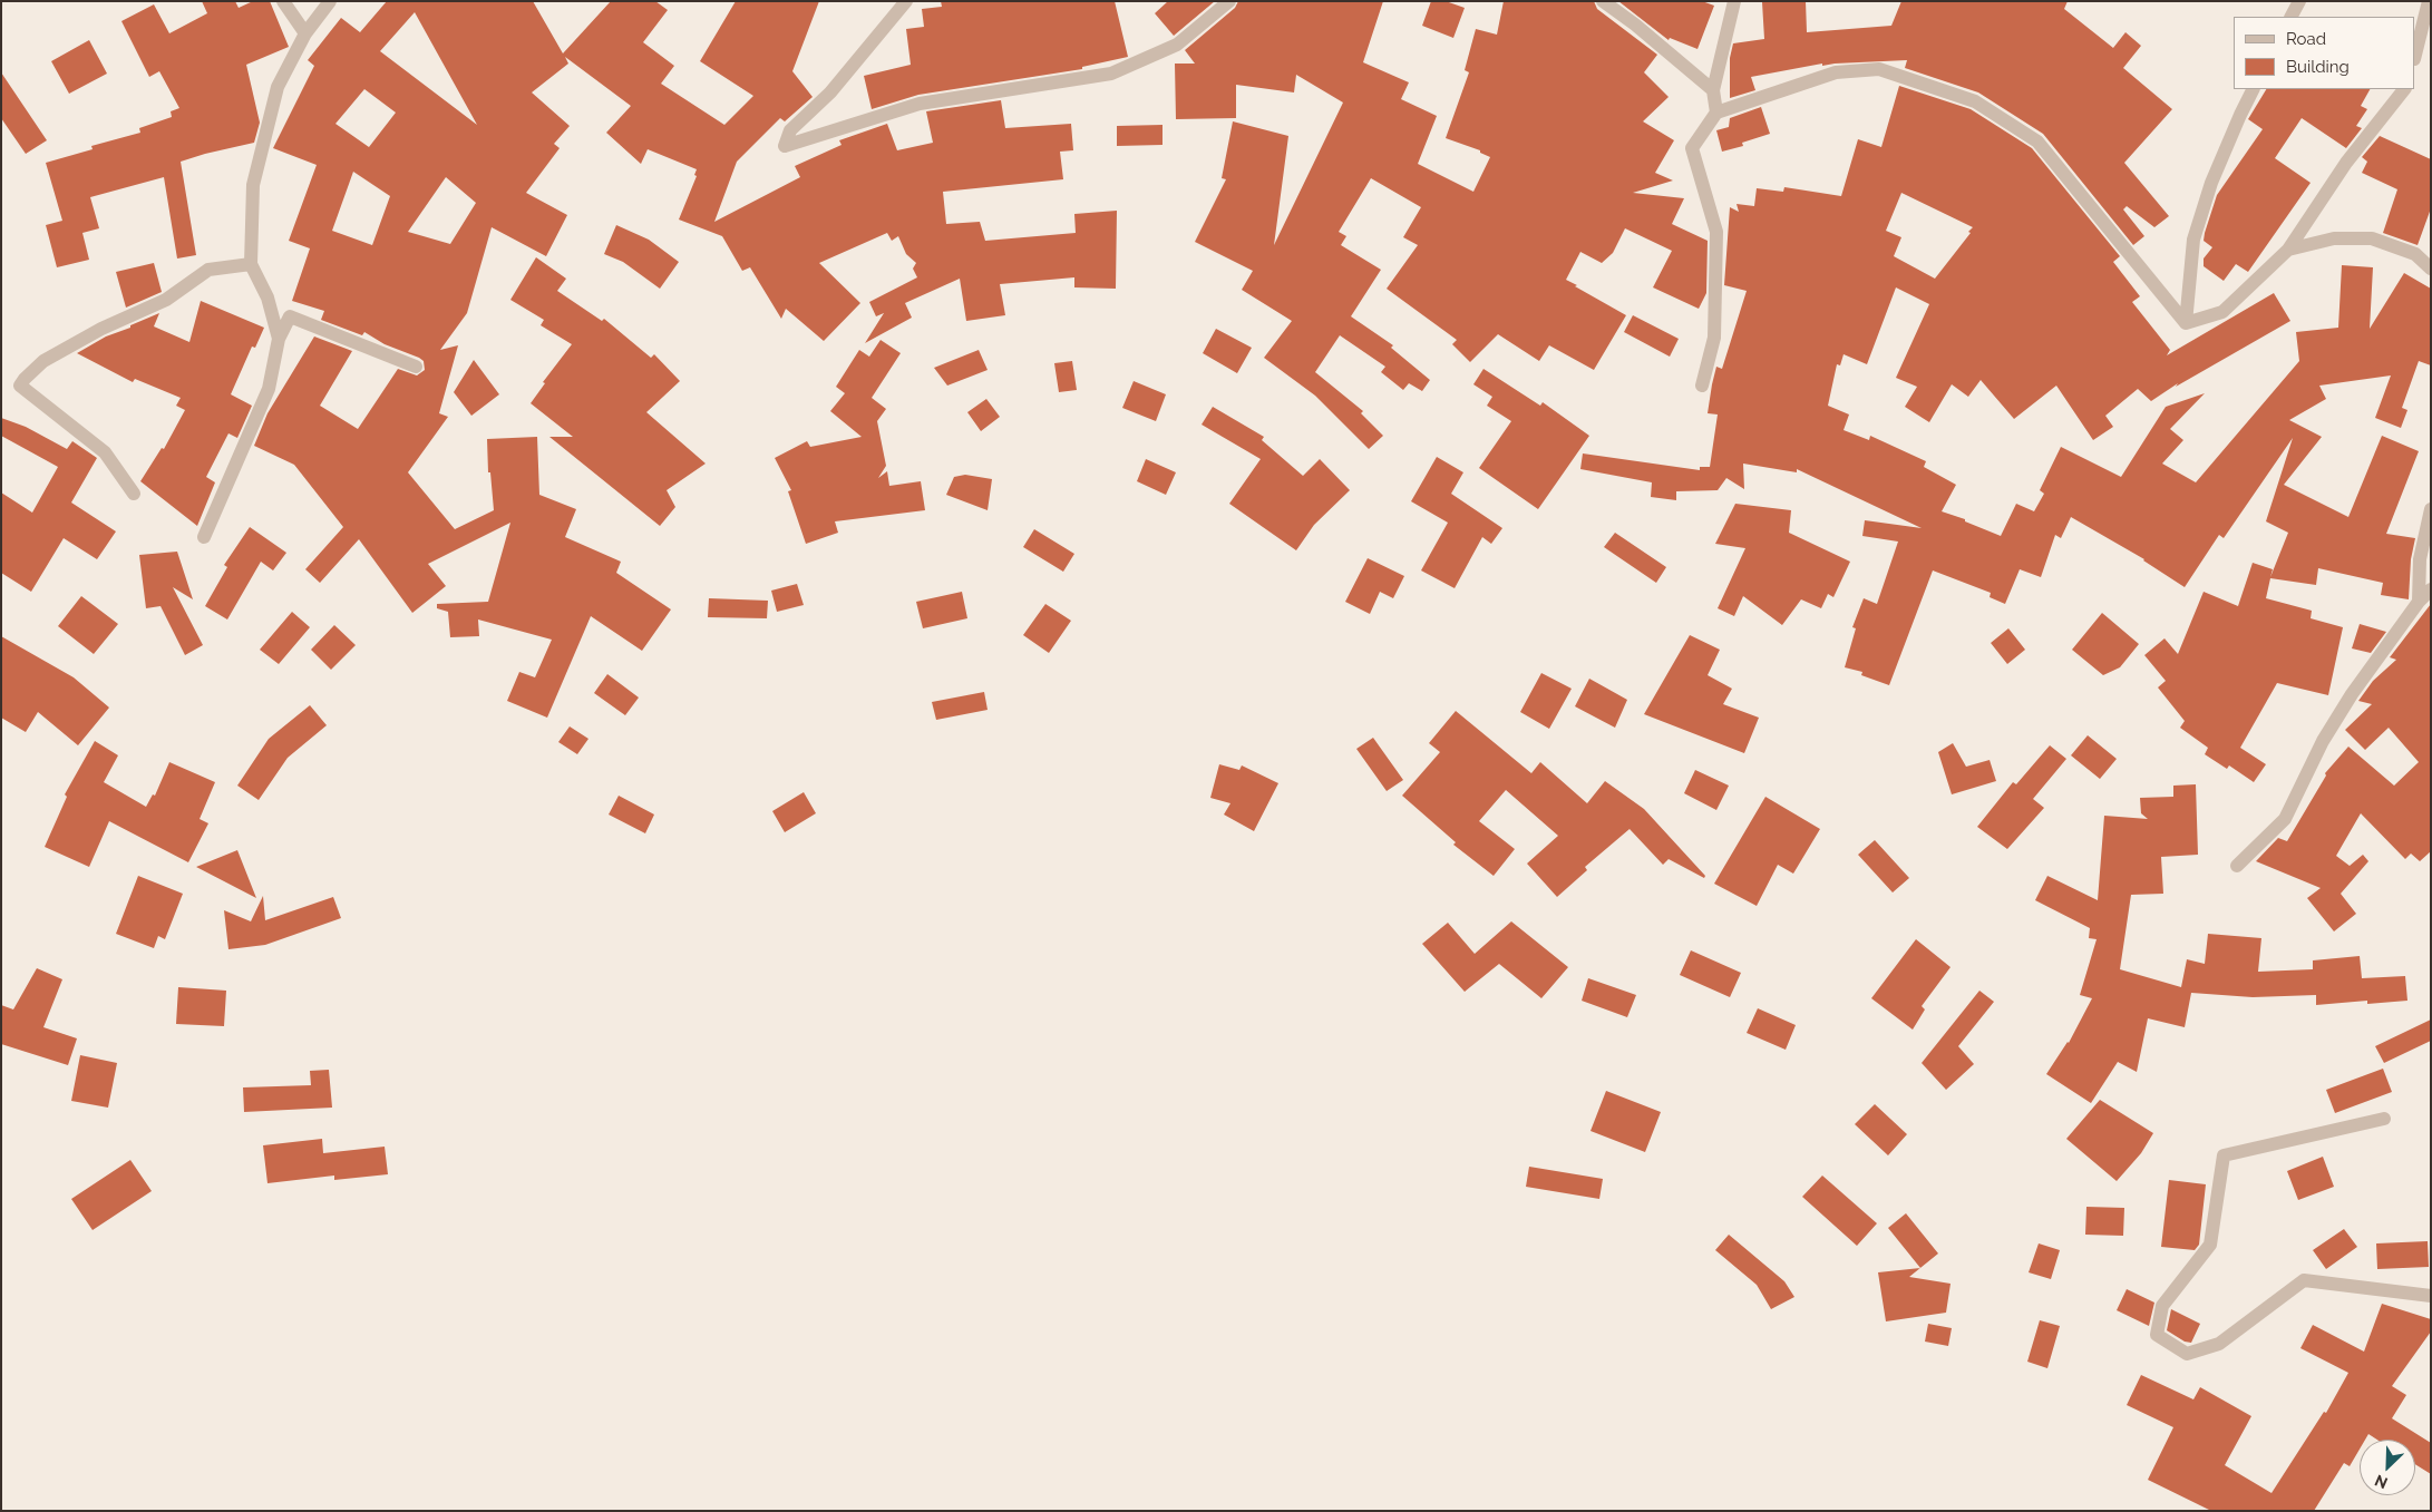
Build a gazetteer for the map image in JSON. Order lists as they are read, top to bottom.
{
  "legend": ["Road", "Building"],
  "north": "bottom left"
}
